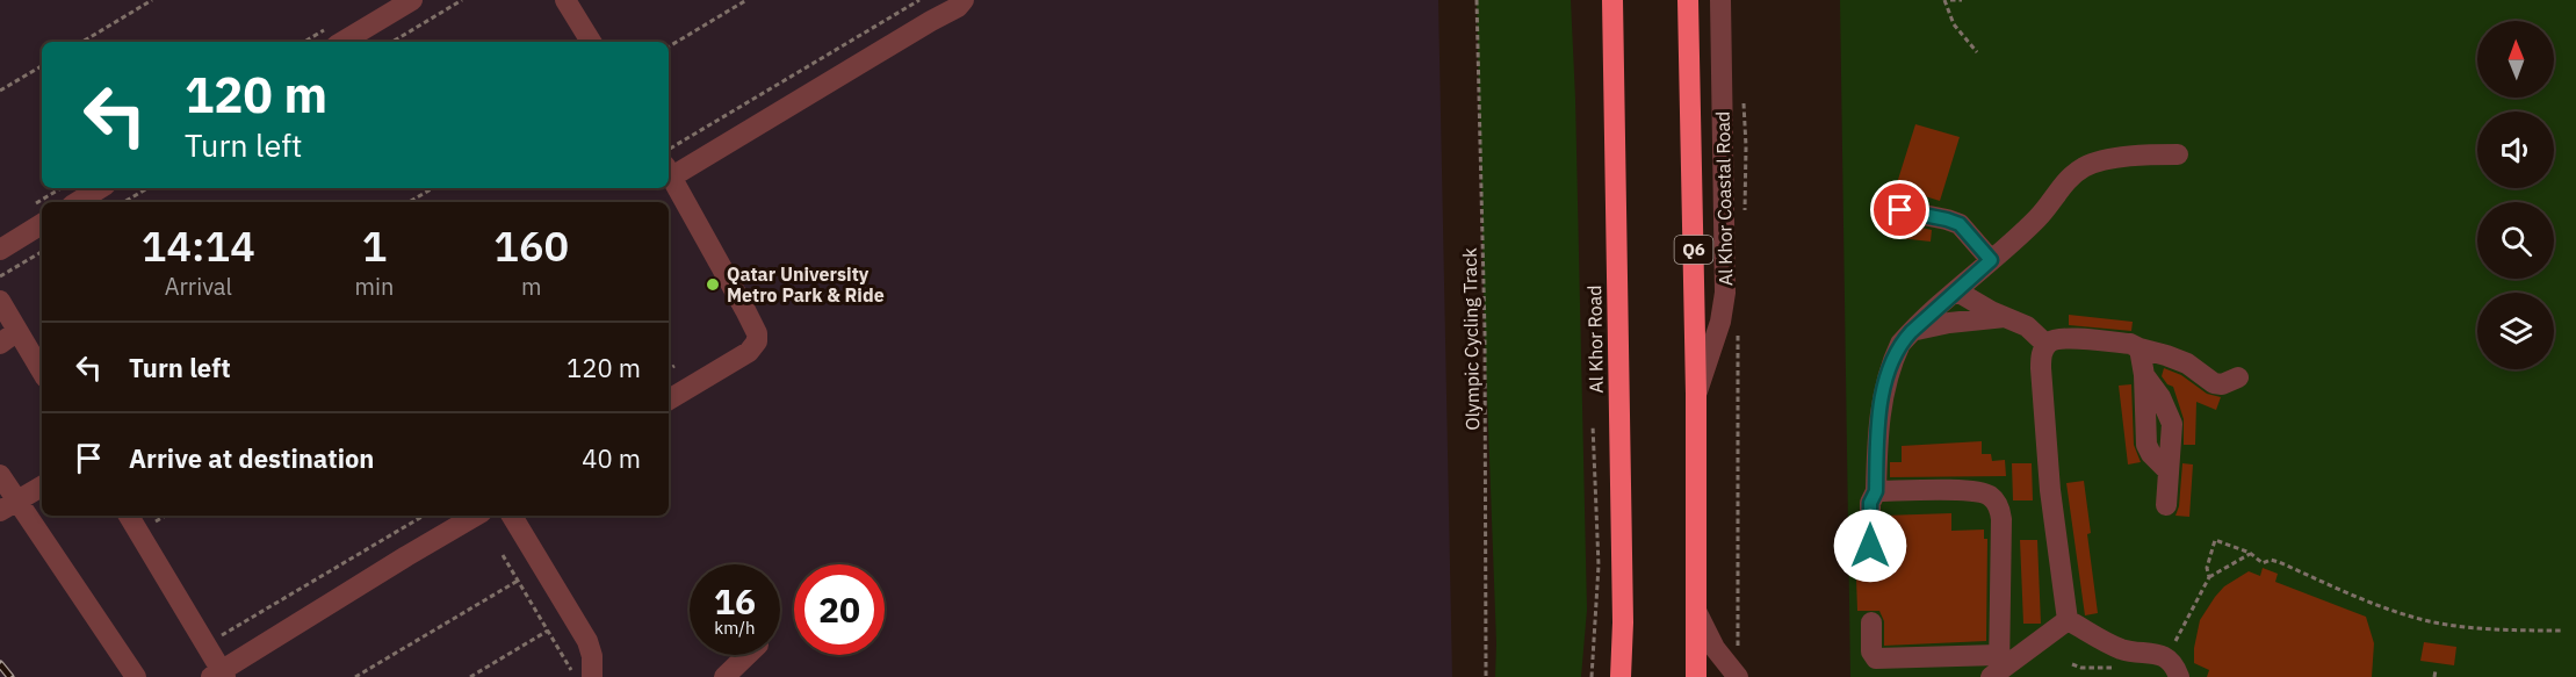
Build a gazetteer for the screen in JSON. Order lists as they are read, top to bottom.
{
  "streets": {
    "highway": ["Q6", "Al Khor Road"],
    "street": ["Al Khor Coastal Road"],
    "path": ["Olympic Cycling Track"]
  },
  "crossings": [
    ["Al Khor Coastal Road", "Q6"]
  ],
  "places": ["Qatar University Metro Park & Ride"],
  "north": "top",
  "page": {
    "turn": ["120 m", "Turn left"],
    "eta": [
      "14:14",
      "Arrival",
      "1",
      "min",
      "160",
      "m"
    ],
    "list": [
      {
        "name": "Turn left",
        "value": "120 m"
      },
      {
        "name": "Arrive at destination",
        "value": "40 m"
      }
    ],
    "speed": "16 km/h",
    "limit": "20"
  }
}
